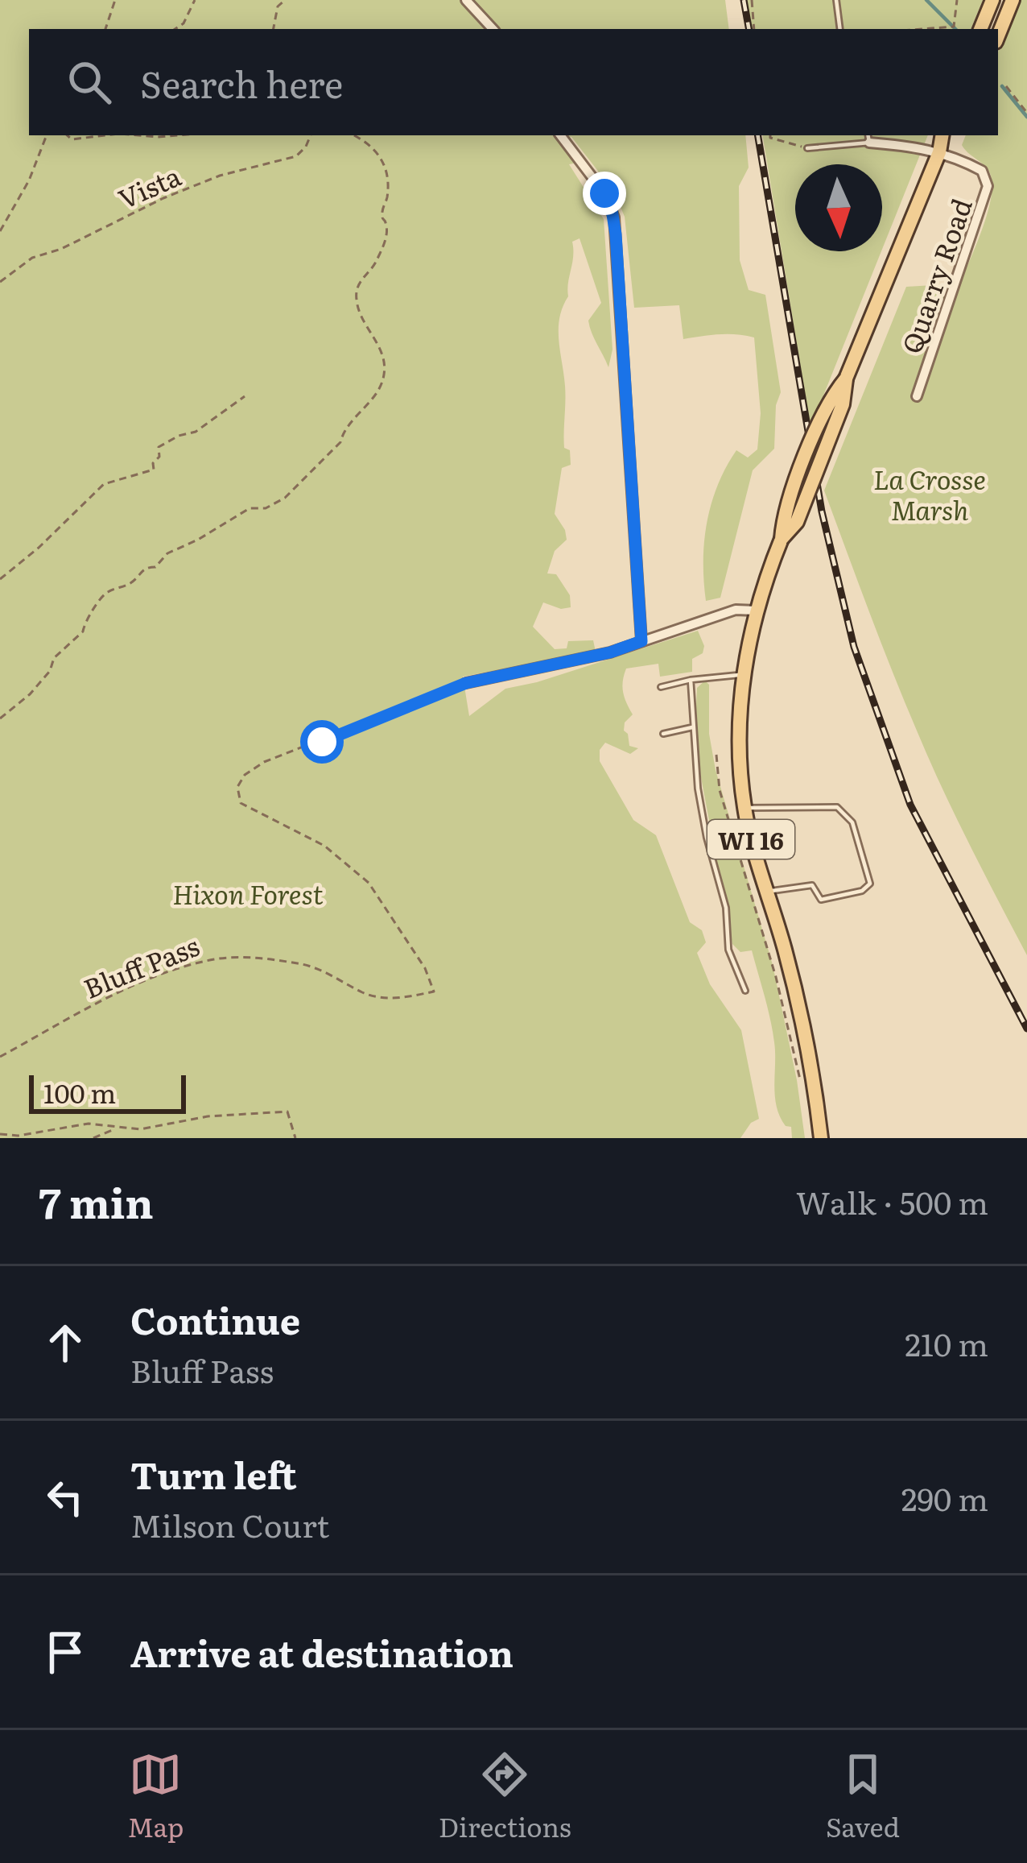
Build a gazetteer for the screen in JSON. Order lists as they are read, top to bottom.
{
  "streets": {
    "main road": ["WI 16"],
    "street": ["Quarry Road"],
    "path": ["Vista", "Bluff Pass"]
  },
  "crossings": [
    ["Quarry Road", "WI 16"]
  ],
  "parks": ["La Crosse Marsh", "Hixon Forest"],
  "scale_bar": "100 m",
  "north": "bottom",
  "page": {
    "search": "Search here",
    "scale": "100 m",
    "heading": ["7 min", "Walk · 500 m"],
    "list": [
      ["Continue", "Bluff Pass", "210 m"],
      ["Turn left", "Milson Court", "290 m"],
      "Arrive at destination"
    ],
    "nav": ["Map", "Directions", "Saved"]
  }
}
